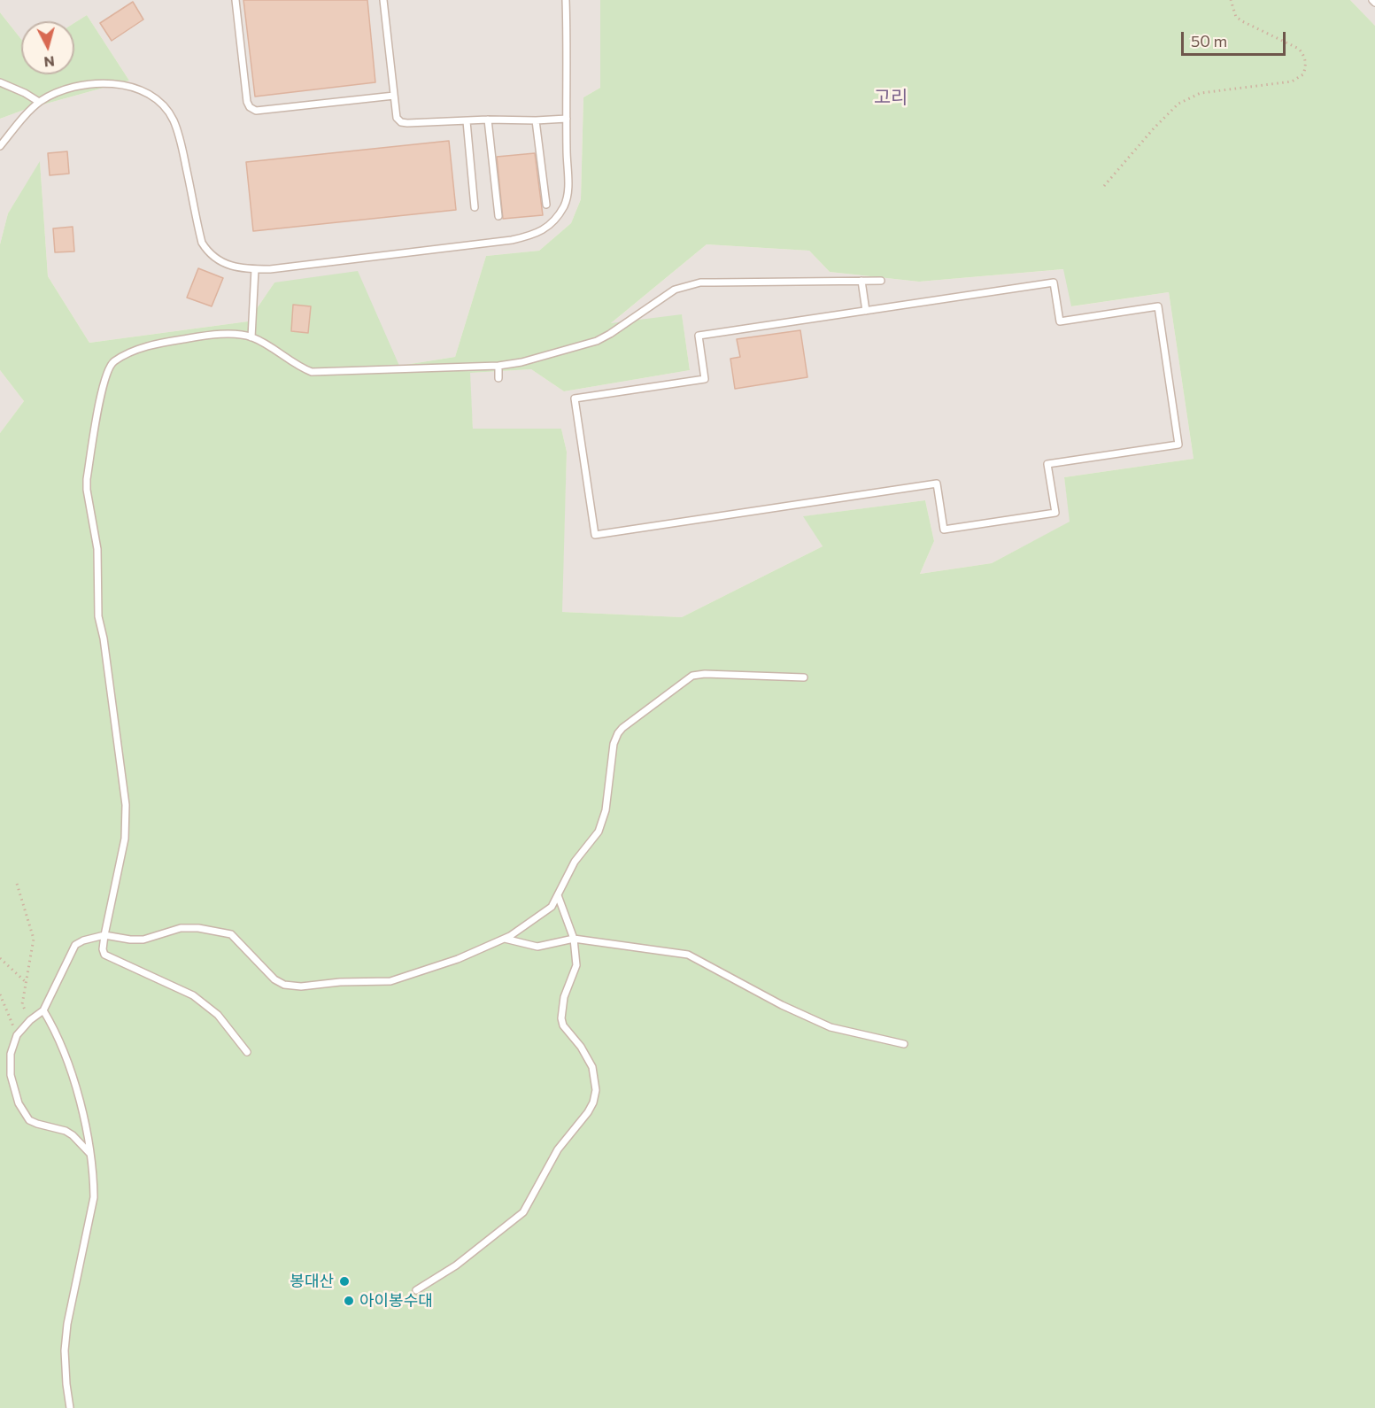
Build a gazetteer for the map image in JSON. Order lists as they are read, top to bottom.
{
  "districts": ["고리"],
  "places": ["봉대산", "아이봉수대"],
  "scale_bar": "50 m",
  "north": "bottom"
}
